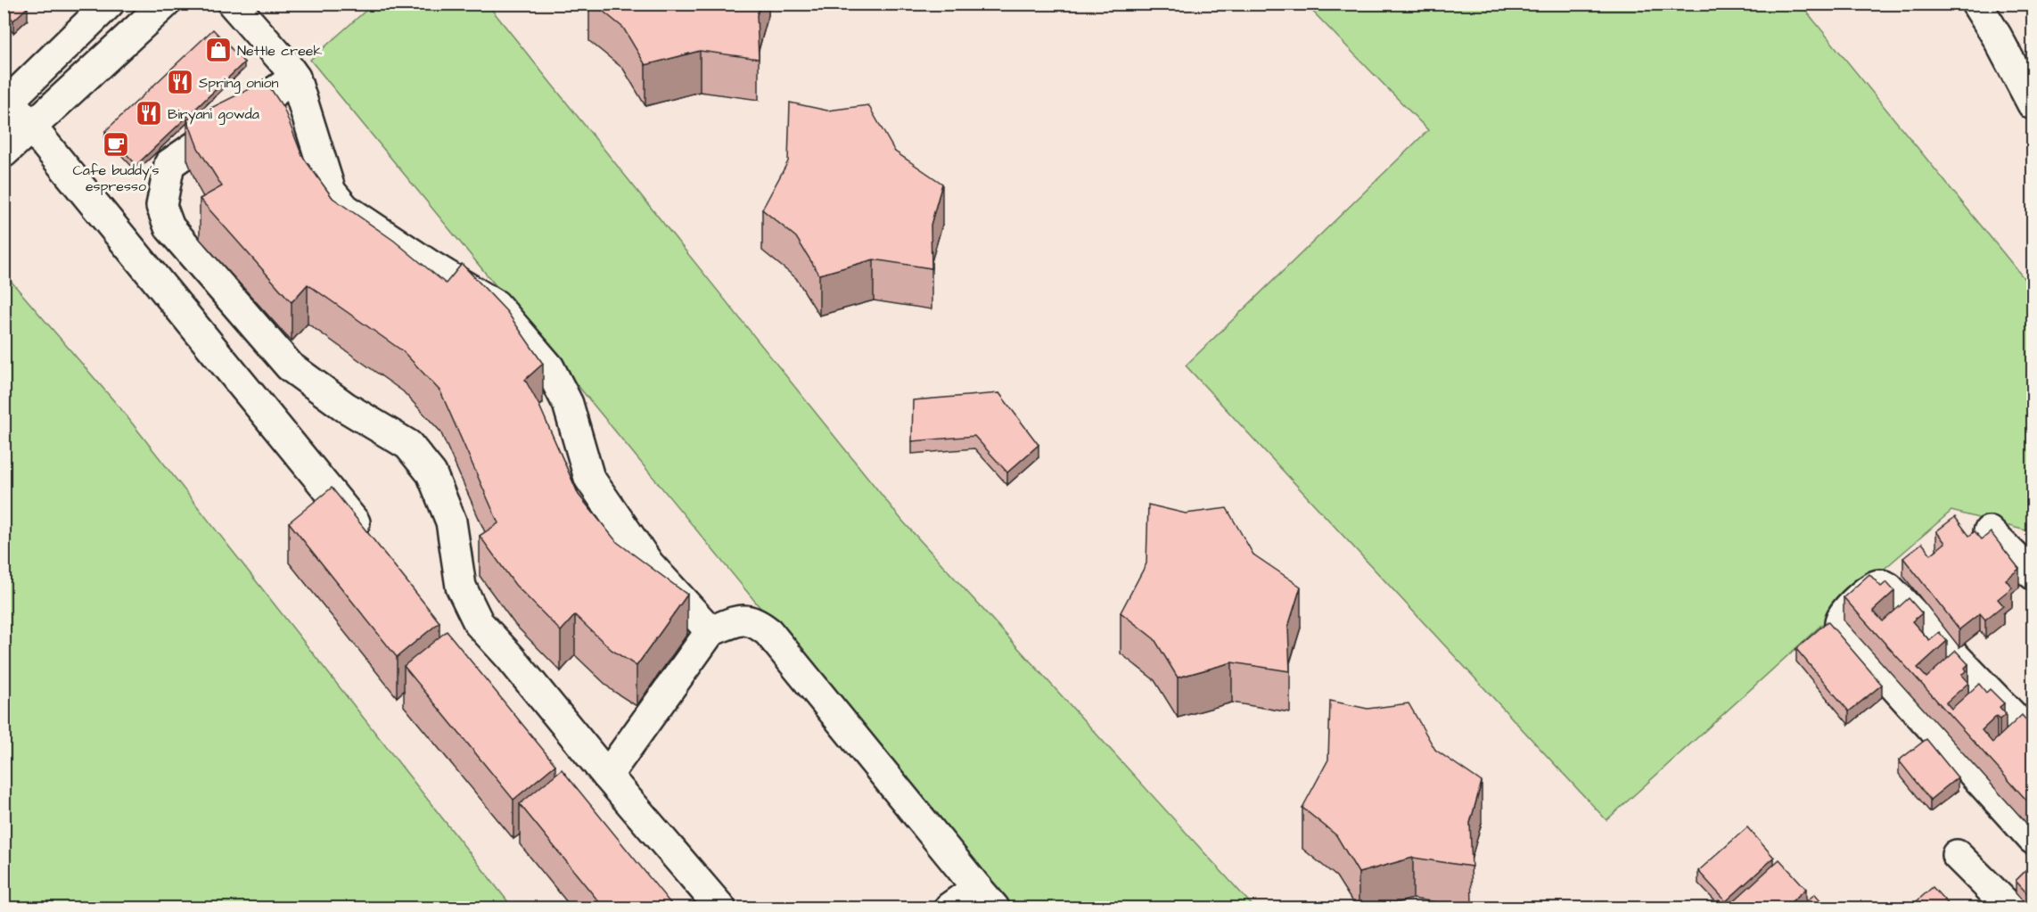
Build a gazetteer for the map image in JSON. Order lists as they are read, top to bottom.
{
  "places": {
    "shop": ["Nettle creek"],
    "restaurant": ["Spring onion", "Biryani gowda"],
    "cafe": ["Cafe buddy’s espresso"]
  }
}
